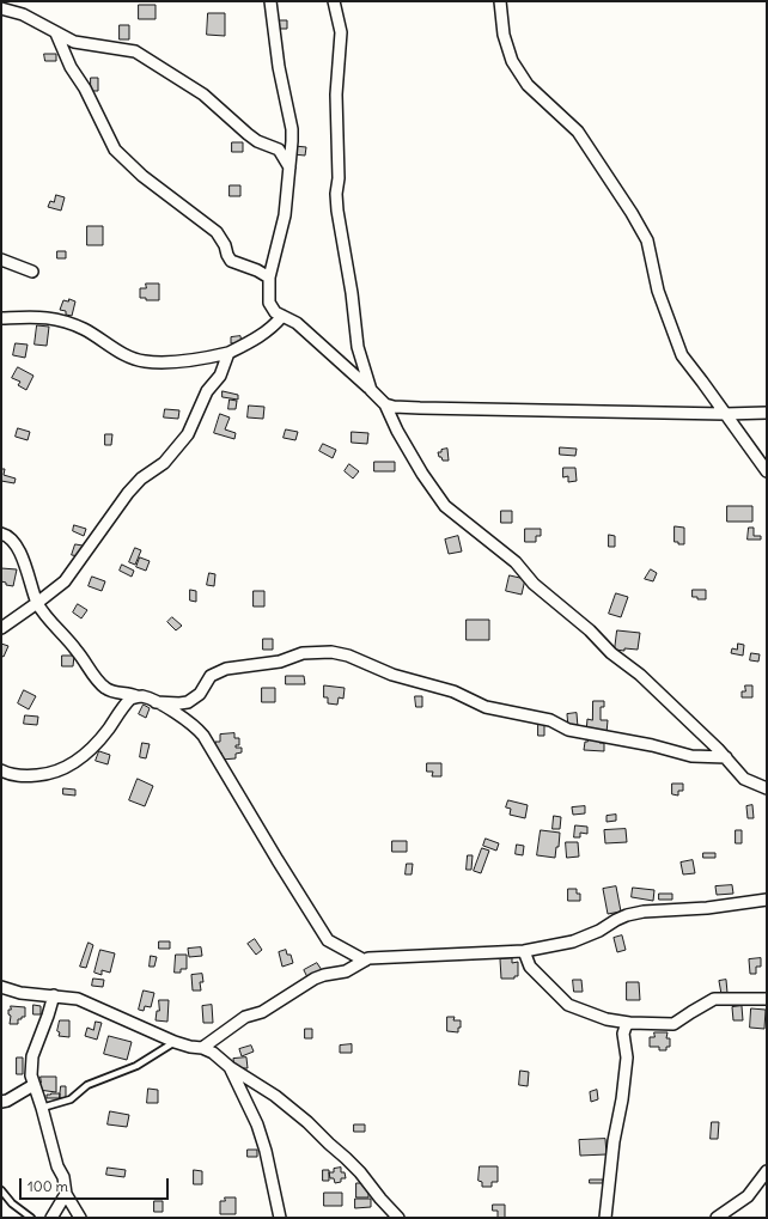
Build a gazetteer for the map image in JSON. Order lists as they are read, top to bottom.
{
  "scale_bar": "100 m"
}
